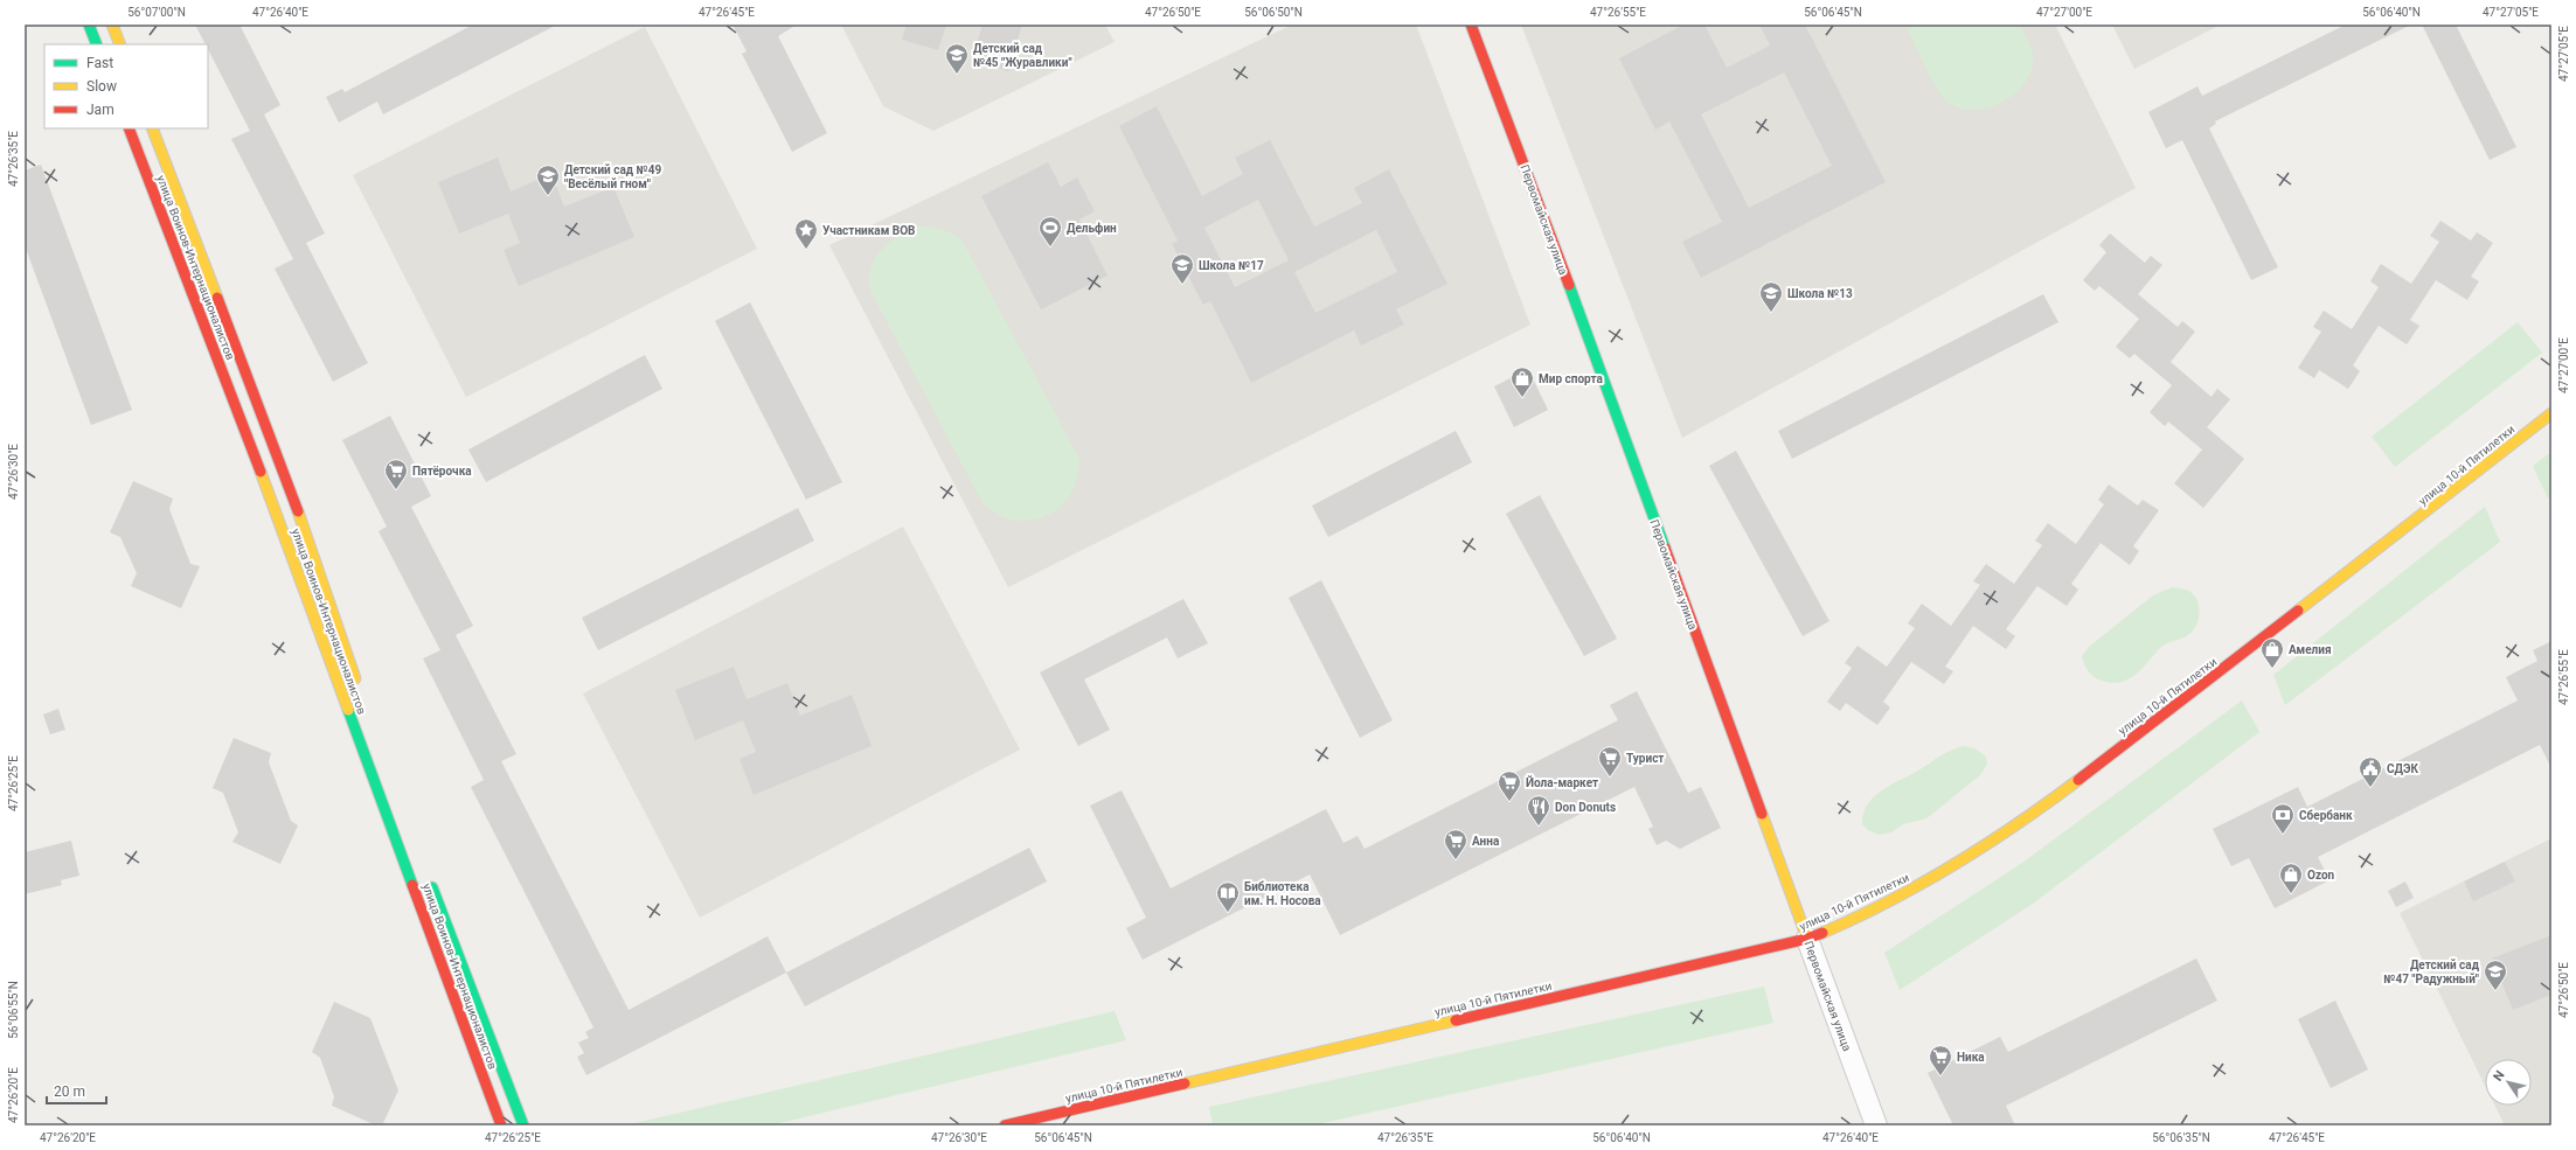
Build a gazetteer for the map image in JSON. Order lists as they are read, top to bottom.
{
  "streets": {
    "main road": ["Первомайская улица", "улица Воинов-Интернационалистов", "улица 10-й Пятилетки"]
  },
  "crossings": [
    ["Первомайская улица", "улица 10-й Пятилетки"]
  ],
  "places": {
    "school or university": [
      "Детский сад №45 \"Журавлики\"",
      "Детский сад №49 \"Весёлый гном\"",
      "Школа №17",
      "Школа №13",
      "Детский сад №47 \"Радужный\""
    ],
    "sports": ["Дельфин"],
    "place": ["Участникам ВОВ"],
    "shop": ["Мир спорта", "Амелия", "Ozon"],
    "supermarket": [
      "Пятёрочка",
      "Турист",
      "Йола-маркет",
      "Анна",
      "Ника"
    ],
    "public building": ["СДЭК"],
    "restaurant": ["Don Donuts"],
    "bank": ["Сбербанк"],
    "library": ["Библиотека им. Н. Носова"]
  },
  "legend": ["Fast", "Slow", "Jam"],
  "scale_bar": "20 m",
  "north": "top left",
  "coordinates": [
    "56°07'00\"N",
    "47°26'40\"E",
    "47°26'45\"E",
    "47°26'50\"E",
    "56°06'50\"N",
    "47°26'55\"E",
    "56°06'45\"N",
    "47°27'00\"E",
    "56°06'40\"N",
    "47°27'05\"E",
    "47°26'35\"E",
    "47°26'30\"E",
    "47°26'25\"E",
    "56°06'55\"N",
    "47°26'20\"E",
    "56°06'35\"N"
  ]
}
